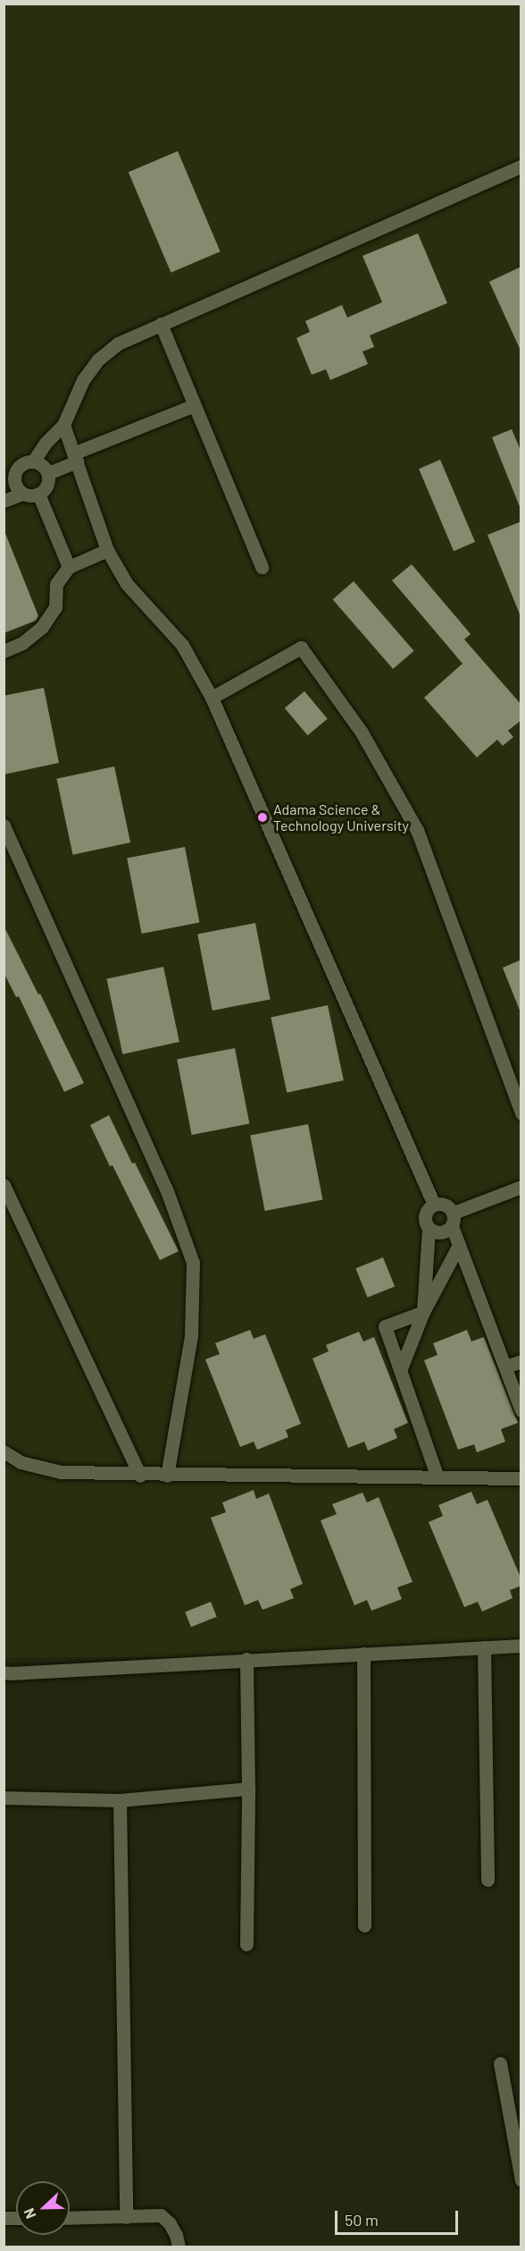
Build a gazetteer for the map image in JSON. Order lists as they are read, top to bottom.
{
  "places": ["Adama Science & Technology University"],
  "scale_bar": "50 m",
  "north": "left"
}
